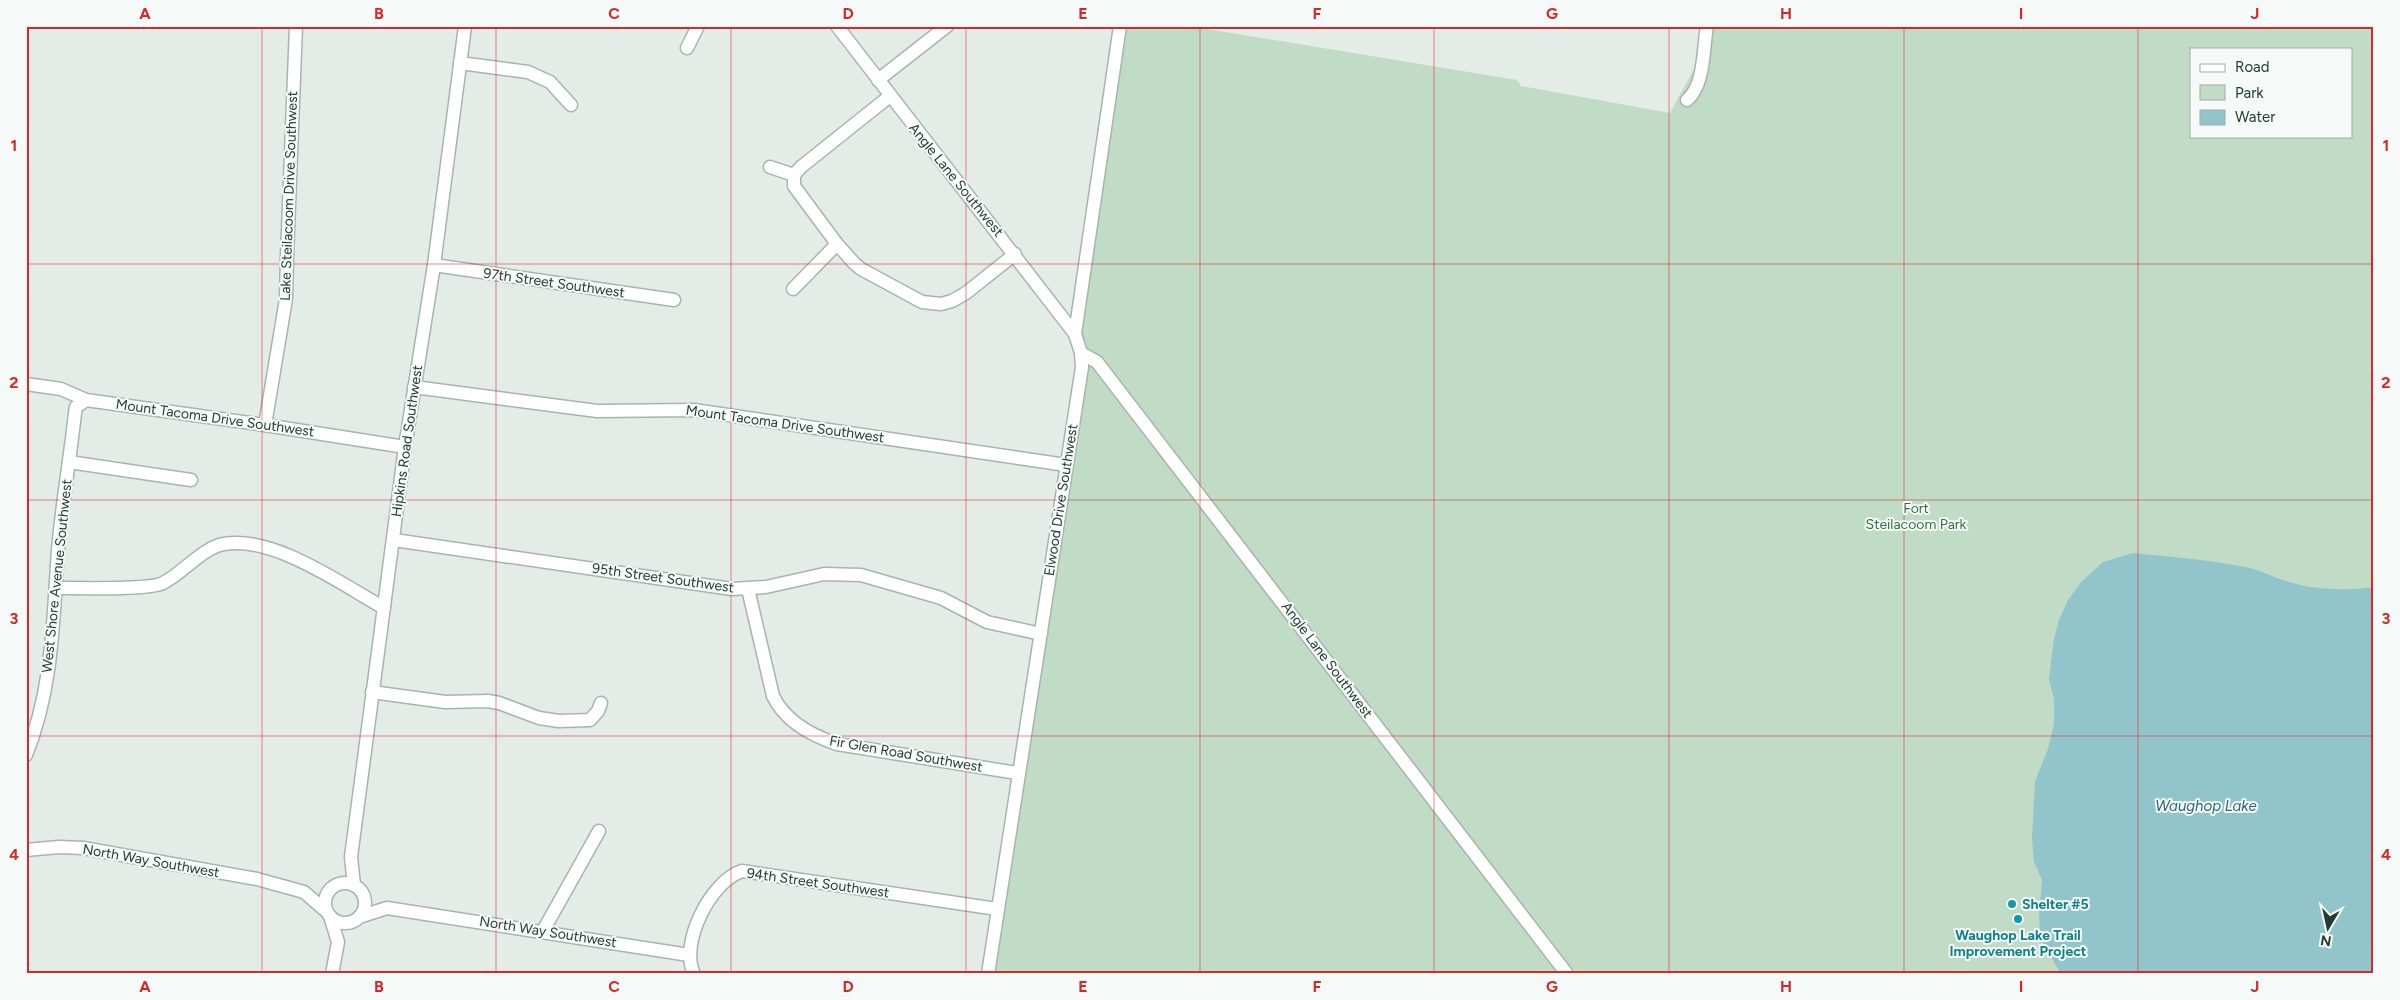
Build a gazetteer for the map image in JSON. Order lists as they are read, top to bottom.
{
  "streets": {
    "street": [
      "Angle Lane Southwest",
      "Lake Steilacoom Drive Southwest",
      "97th Street Southwest",
      "Mount Tacoma Drive Southwest",
      "Hipkins Road Southwest",
      "Elwood Drive Southwest",
      "West Shore Avenue Southwest",
      "95th Street Southwest",
      "Fir Glen Road Southwest",
      "North Way Southwest",
      "94th Street Southwest"
    ]
  },
  "crossings": [
    ["Angle Lane Southwest", "Elwood Drive Southwest"],
    ["Lake Steilacoom Drive Southwest", "Mount Tacoma Drive Southwest"],
    ["97th Street Southwest", "Hipkins Road Southwest"],
    ["Mount Tacoma Drive Southwest", "Hipkins Road Southwest"],
    ["Mount Tacoma Drive Southwest", "Elwood Drive Southwest"],
    ["Mount Tacoma Drive Southwest", "West Shore Avenue Southwest"],
    ["Hipkins Road Southwest", "95th Street Southwest"],
    ["Hipkins Road Southwest", "North Way Southwest"],
    ["Elwood Drive Southwest", "95th Street Southwest"],
    ["Elwood Drive Southwest", "Fir Glen Road Southwest"],
    ["Elwood Drive Southwest", "94th Street Southwest"],
    ["95th Street Southwest", "Fir Glen Road Southwest"],
    ["North Way Southwest", "94th Street Southwest"]
  ],
  "water": ["Waughop Lake"],
  "parks": ["Fort Steilacoom Park"],
  "places": ["Shelter #5", "Waughop Lake Trail Improvement Project"],
  "legend": ["Road", "Park", "Water"],
  "north": "bottom",
  "grid": {
    "columns": [
      "A",
      "B",
      "C",
      "D",
      "E",
      "F",
      "G",
      "H",
      "I",
      "J"
    ],
    "rows": [
      "1",
      "2",
      "3",
      "4"
    ]
  }
}
